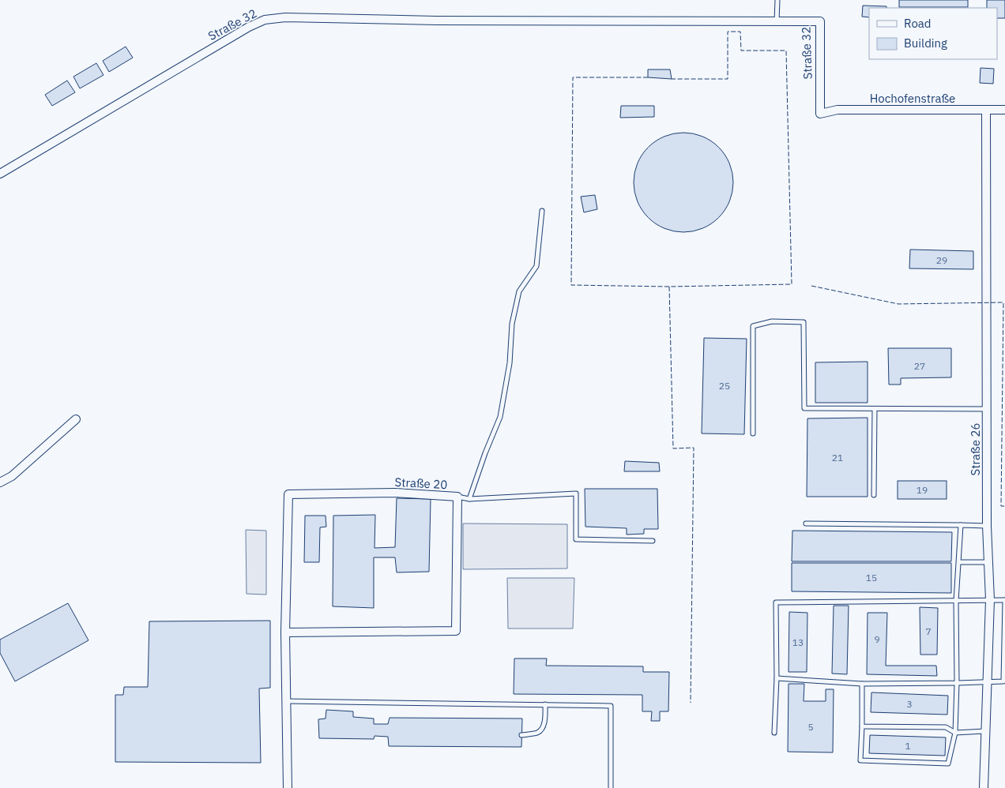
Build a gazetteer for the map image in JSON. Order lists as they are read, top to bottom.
{
  "streets": {
    "street": [
      "Straße 32",
      "Hochofenstraße",
      "Straße 26",
      "Straße 20"
    ]
  },
  "crossings": [
    ["Straße 32", "Hochofenstraße"],
    ["Hochofenstraße", "Straße 26"]
  ],
  "house_numbers": [
    "29",
    "27",
    "25",
    "21",
    "19",
    "15",
    "7",
    "9",
    "13",
    "3",
    "5",
    "1"
  ],
  "legend": ["Road", "Building"]
}
